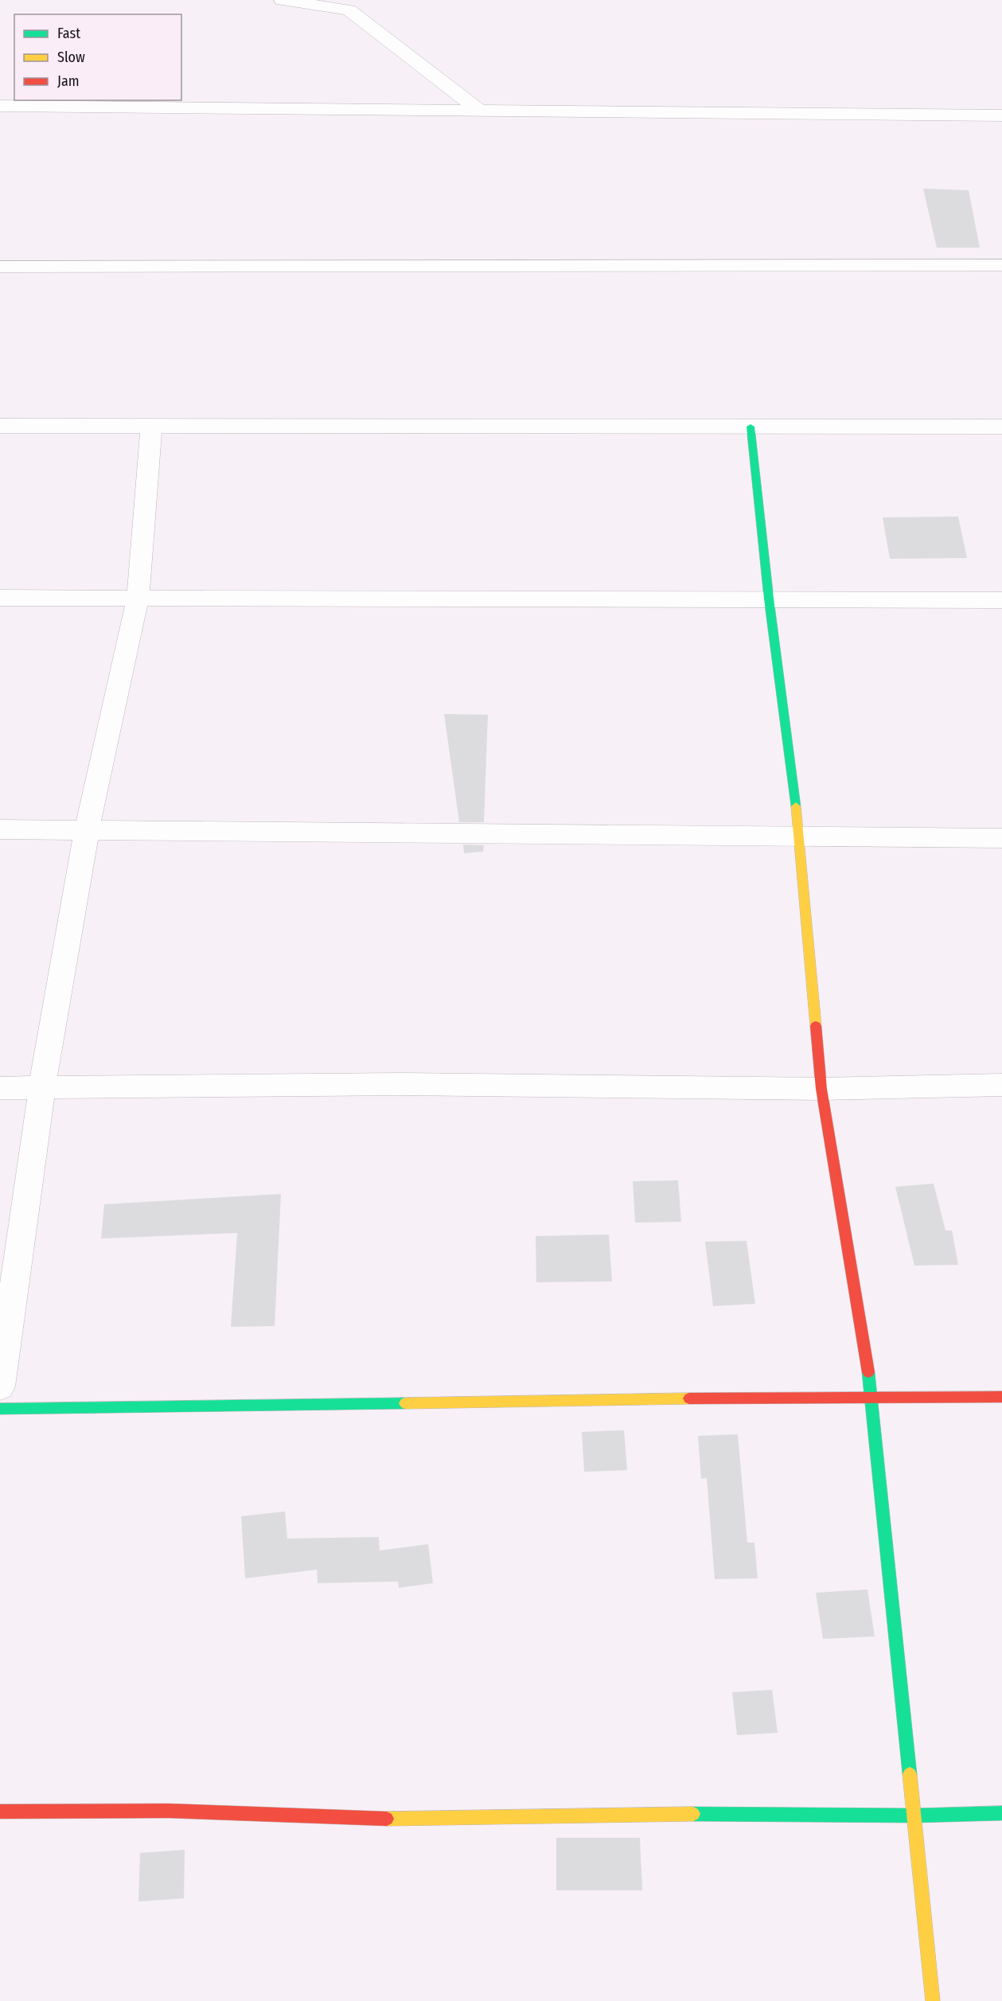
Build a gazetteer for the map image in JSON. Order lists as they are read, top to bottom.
{
  "legend": ["Fast", "Slow", "Jam"]
}
